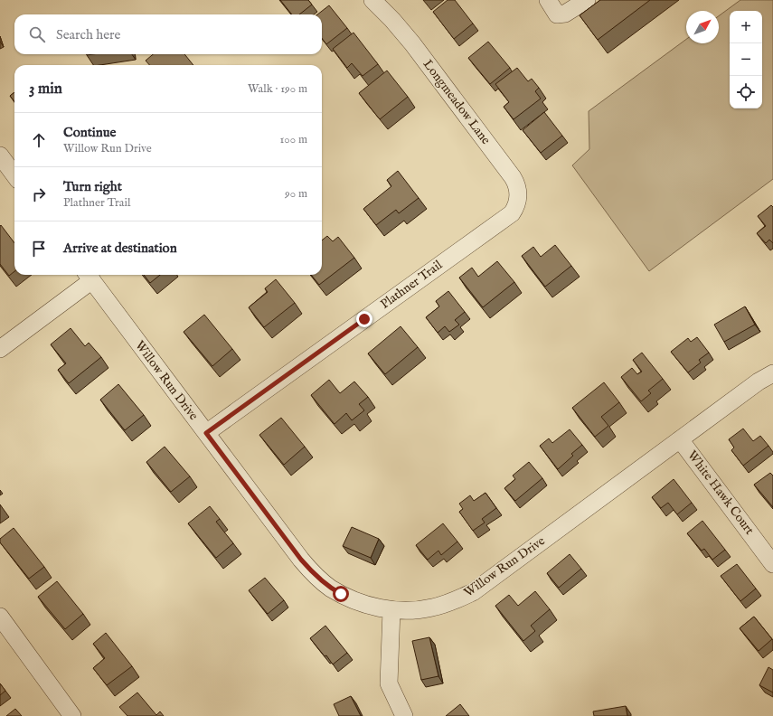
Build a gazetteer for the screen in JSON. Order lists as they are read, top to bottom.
{
  "streets": {
    "street": [
      "Longmeadow Lane",
      "Plathner Trail",
      "Willow Run Drive",
      "White Hawk Court"
    ]
  },
  "crossings": [
    ["Longmeadow Lane", "Plathner Trail"],
    ["Plathner Trail", "Willow Run Drive"],
    ["Willow Run Drive", "White Hawk Court"]
  ],
  "north": "top right",
  "page": {
    "map_buttons": ["+", "−"],
    "search": "Search here",
    "heading": ["3 min", "Walk · 190 m"],
    "list": [
      ["Continue", "Willow Run Drive", "100 m"],
      ["Turn right", "Plathner Trail", "90 m"],
      "Arrive at destination"
    ]
  }
}
